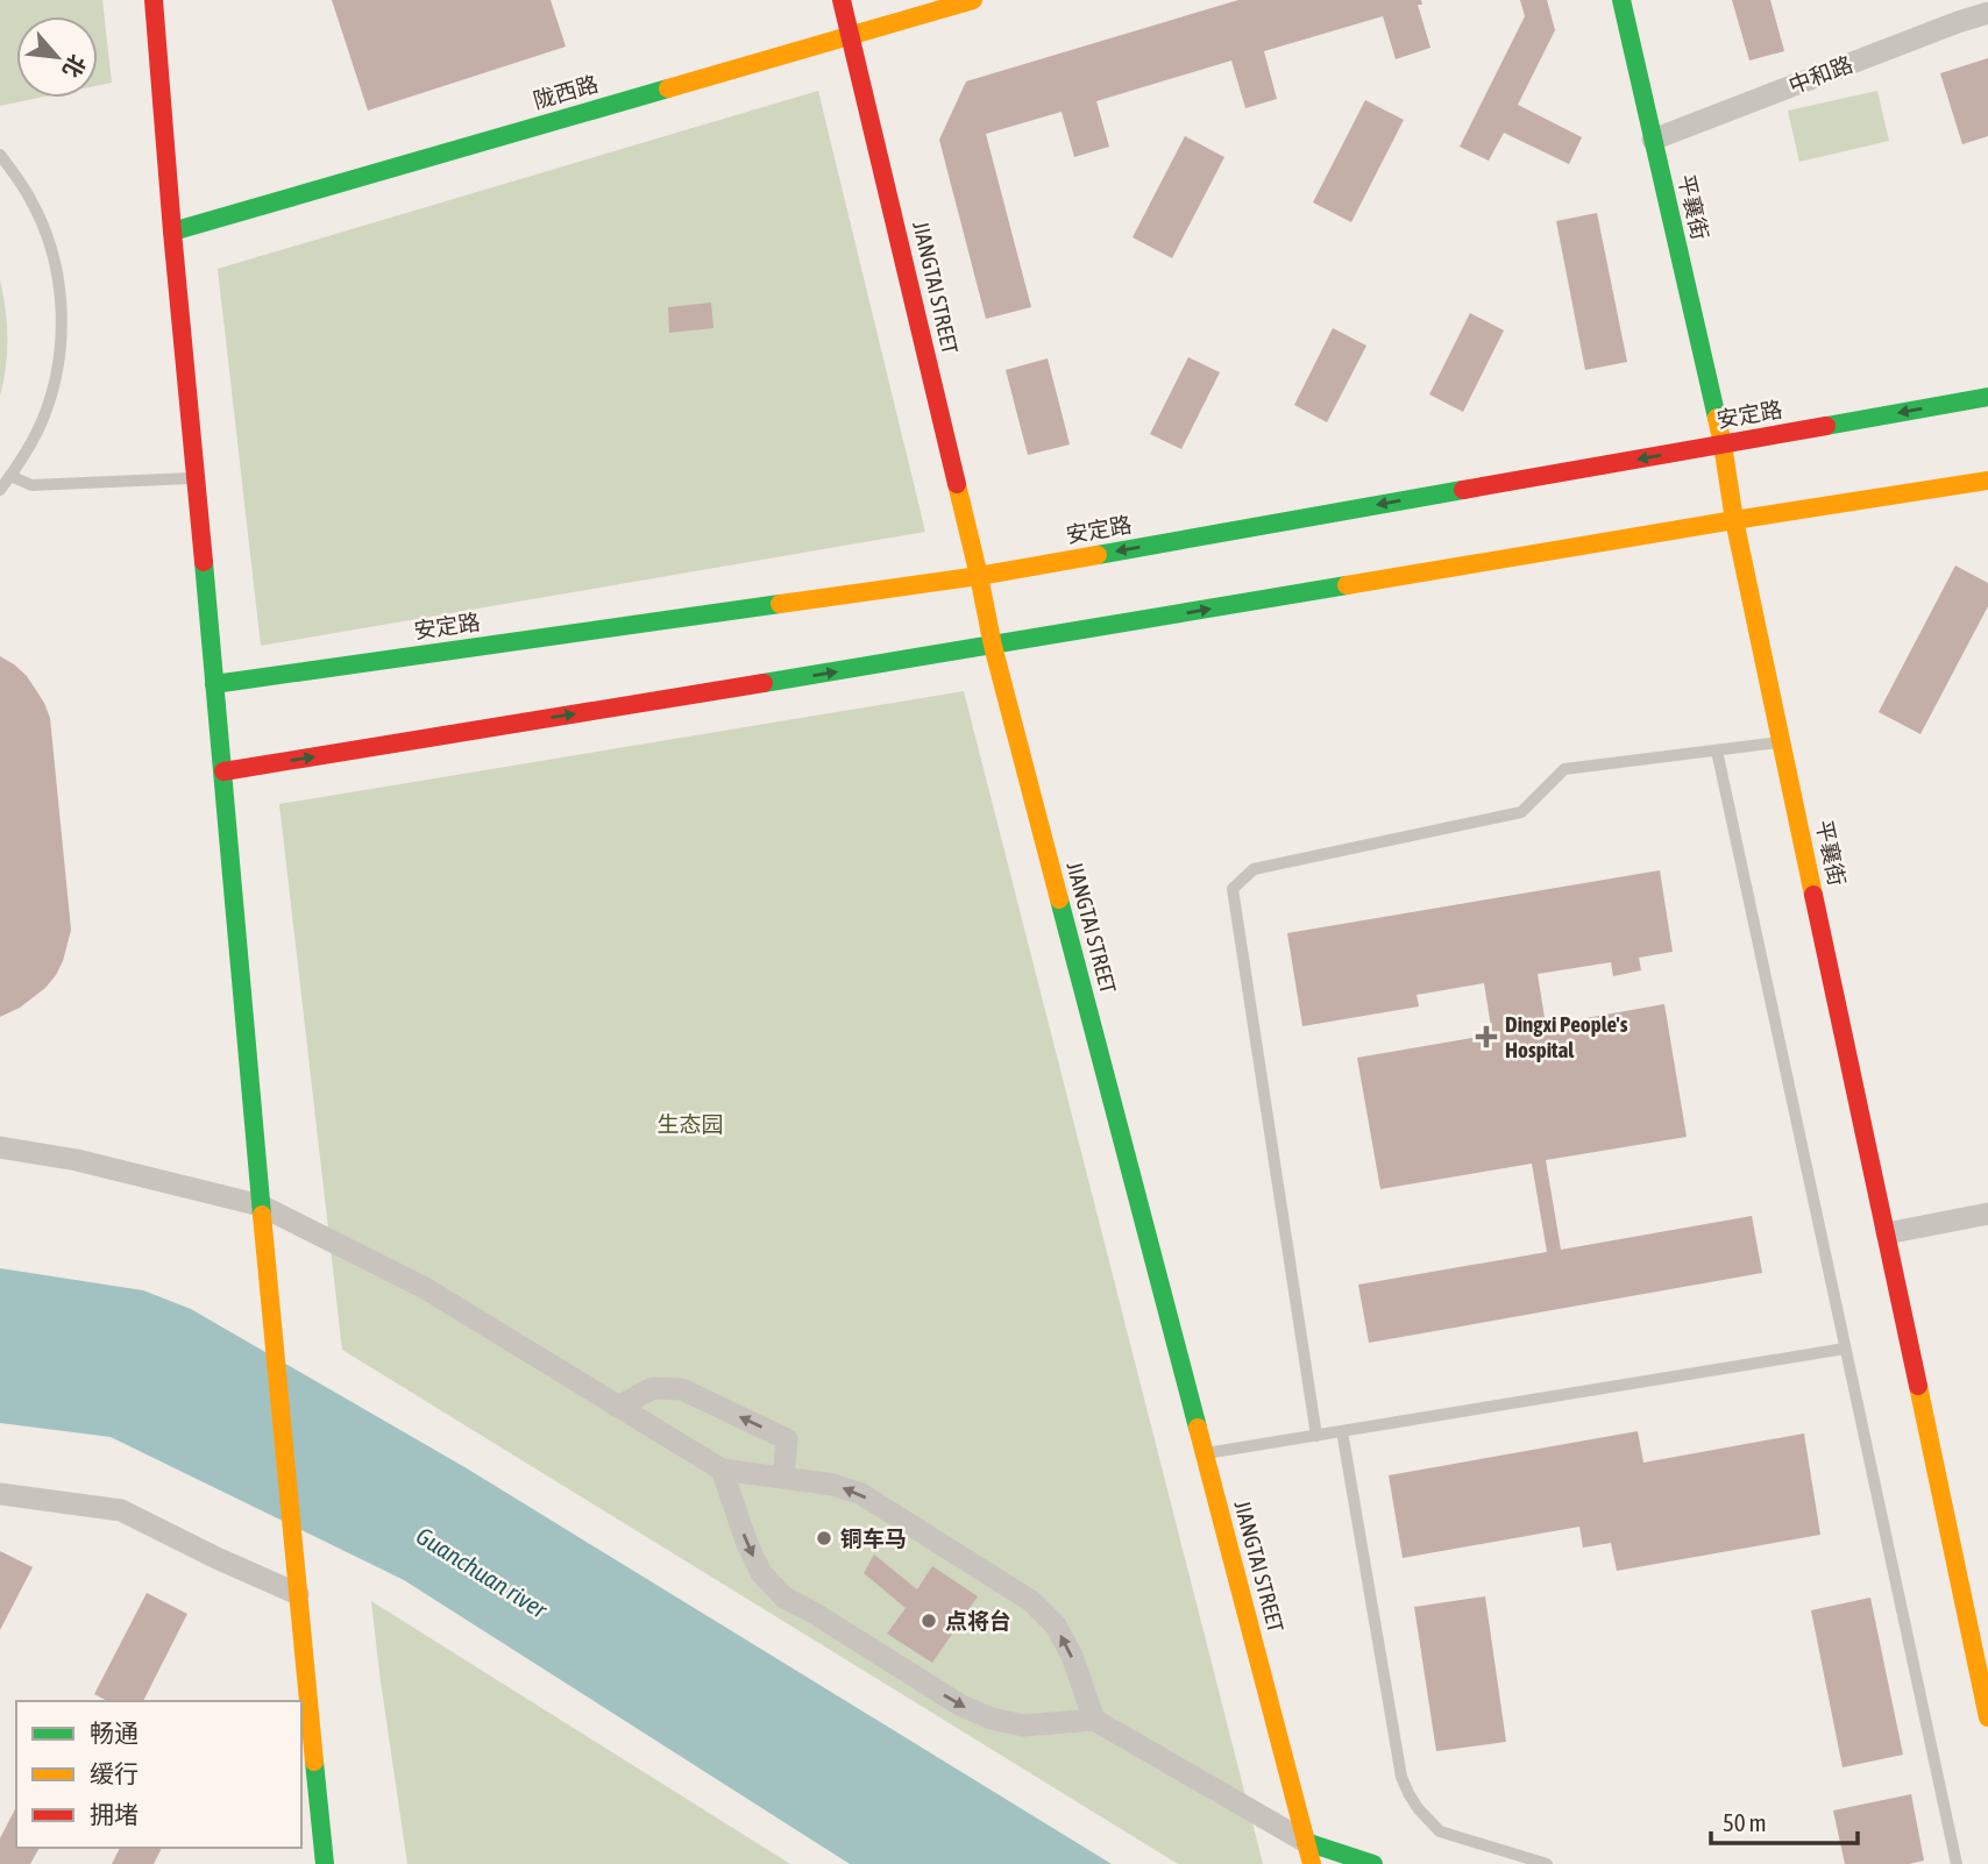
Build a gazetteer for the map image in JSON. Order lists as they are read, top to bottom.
{
  "streets": {
    "street": [
      "中和路",
      "陇西路",
      "平襄街",
      "JIANGTAI STREET",
      "安定路"
    ]
  },
  "crossings": [
    ["中和路", "平襄街"],
    ["陇西路", "JIANGTAI STREET"],
    ["平襄街", "安定路"],
    ["JIANGTAI STREET", "安定路"]
  ],
  "water": ["Guanchuan river"],
  "parks": ["生态园"],
  "places": {
    "health": ["Dingxi People's Hospital"],
    "other": ["铜车马", "点将台"]
  },
  "legend": ["畅通", "缓行", "拥堵"],
  "scale_bar": "50 m",
  "north": "bottom right"
}
